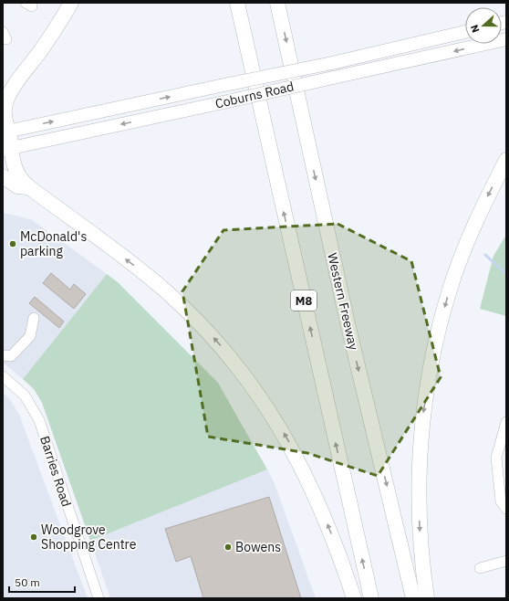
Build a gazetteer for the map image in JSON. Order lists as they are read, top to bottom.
{
  "streets": {
    "highway": ["M8", "Western Freeway"],
    "main road": ["Coburns Road"],
    "street": ["Barries Road"]
  },
  "places": ["McDonald's parking", "Woodgrove Shopping Centre", "Bowens"],
  "scale_bar": "50 m",
  "north": "left"
}
